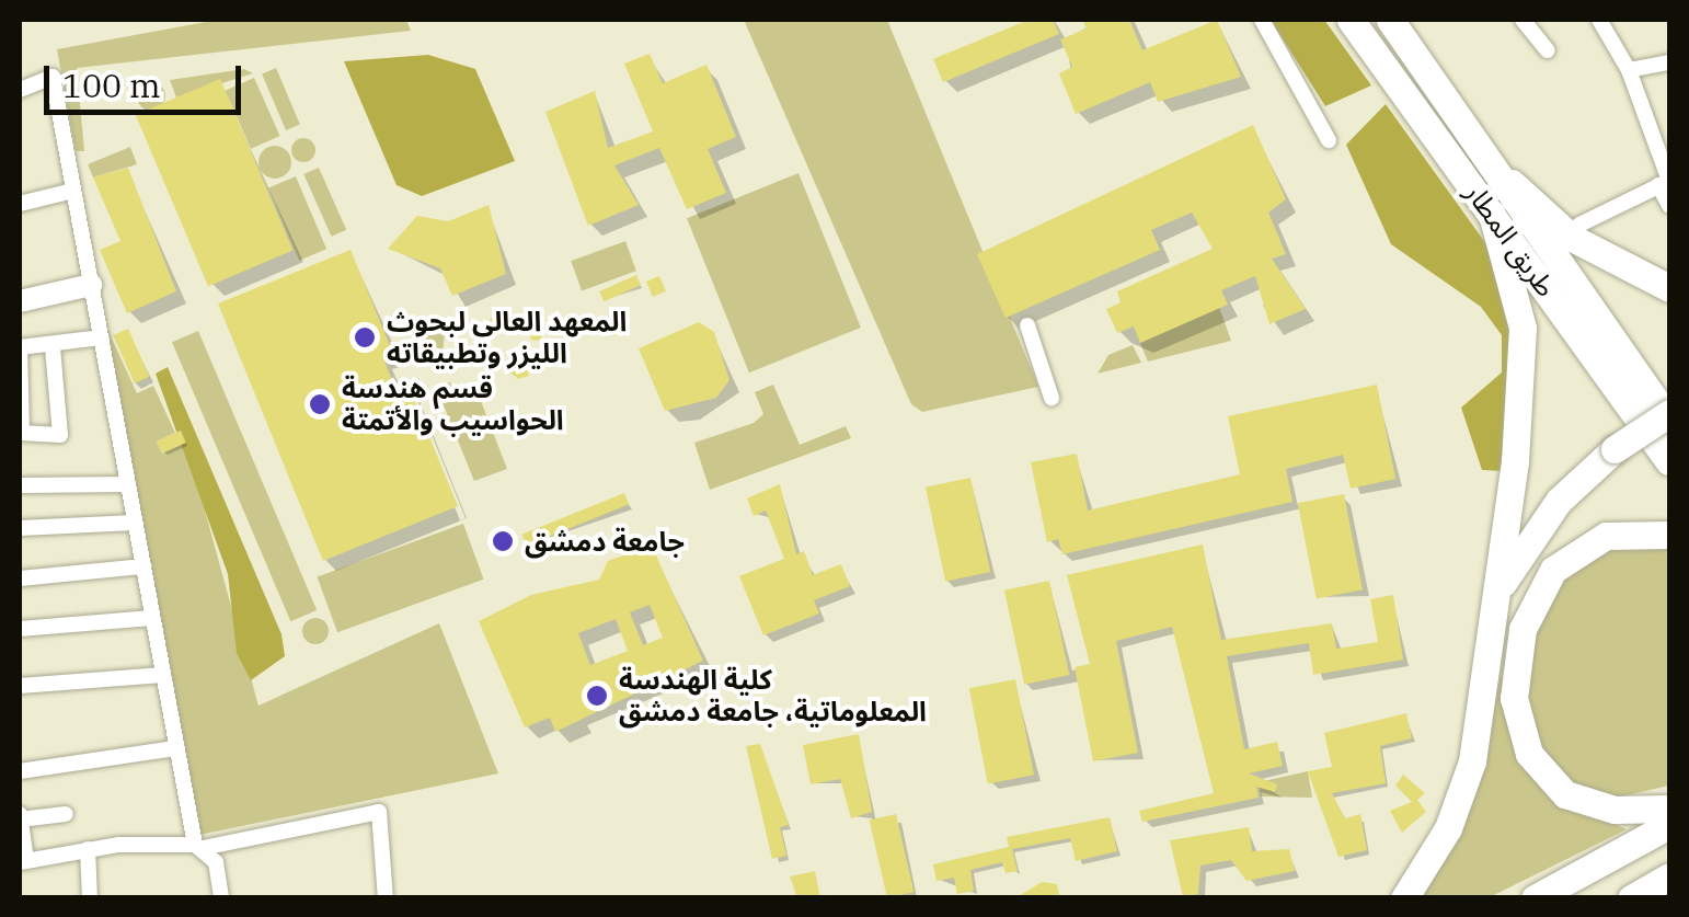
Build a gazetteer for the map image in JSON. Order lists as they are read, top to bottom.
{
  "streets": {
    "highway": ["طريق المطار"]
  },
  "places": [
    "المعهد العالي لبحوث الليزر وتطبيقاته",
    "قسم هندسة الحواسيب والأتمتة",
    "جامعة دمشق",
    "كلية الهندسة المعلوماتية، جامعة دمشق"
  ],
  "scale_bar": "100 m"
}
